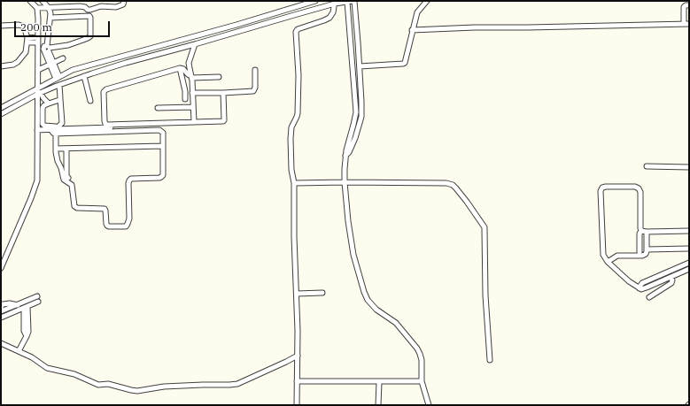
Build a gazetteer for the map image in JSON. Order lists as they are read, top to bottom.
{
  "scale_bar": "200 m"
}
